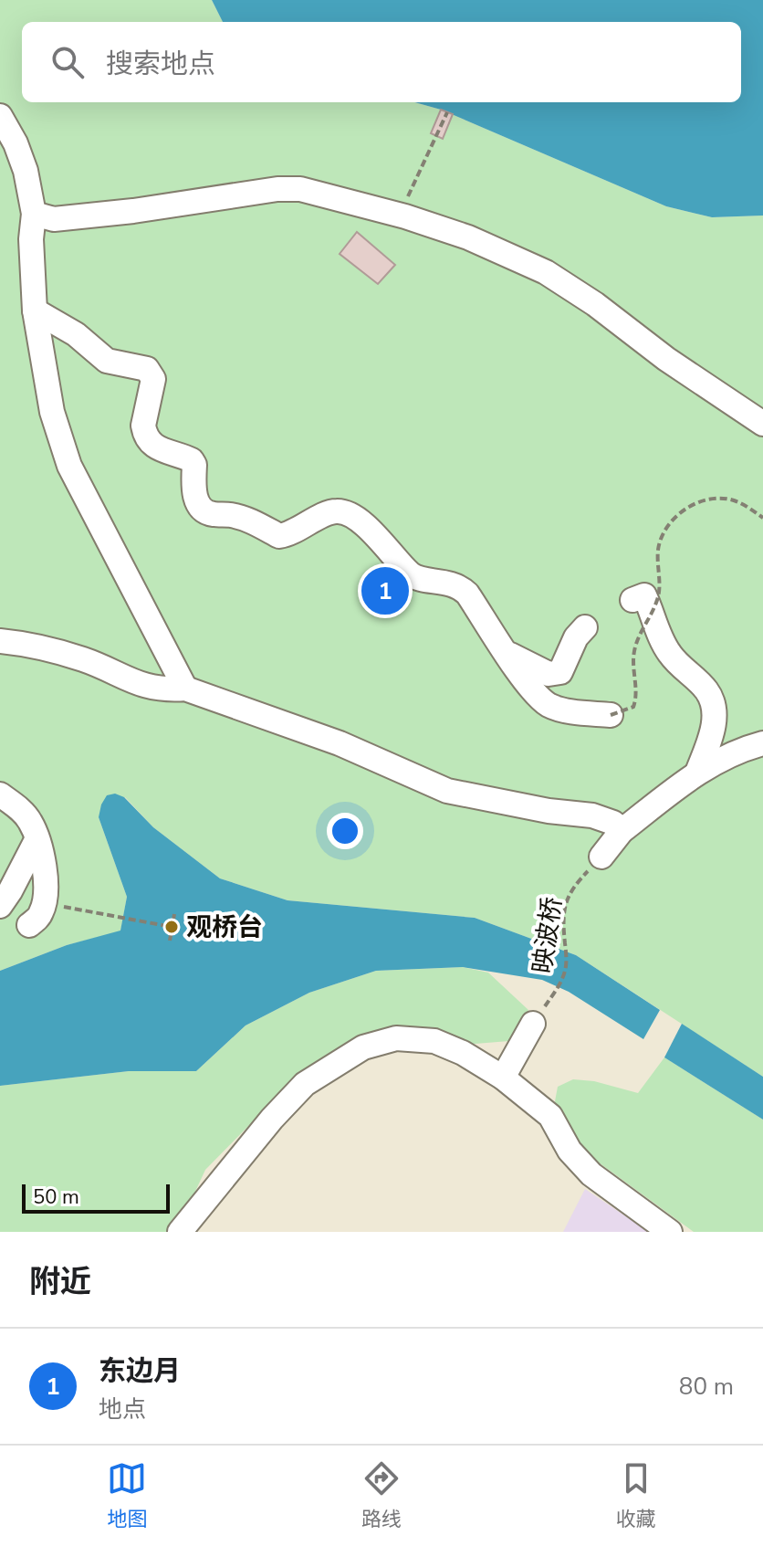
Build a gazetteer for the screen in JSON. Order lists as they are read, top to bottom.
{
  "streets": {
    "path": ["映波桥"]
  },
  "places": ["观桥台"],
  "scale_bar": "50 m",
  "page": {
    "search": "搜索地点",
    "pins": "1",
    "scale": "50 m",
    "heading": "附近",
    "list": [
      {
        "mark": "1",
        "name": "东边月",
        "note": "地点",
        "value": "80 m"
      }
    ],
    "nav": ["地图", "路线", "收藏"]
  }
}
